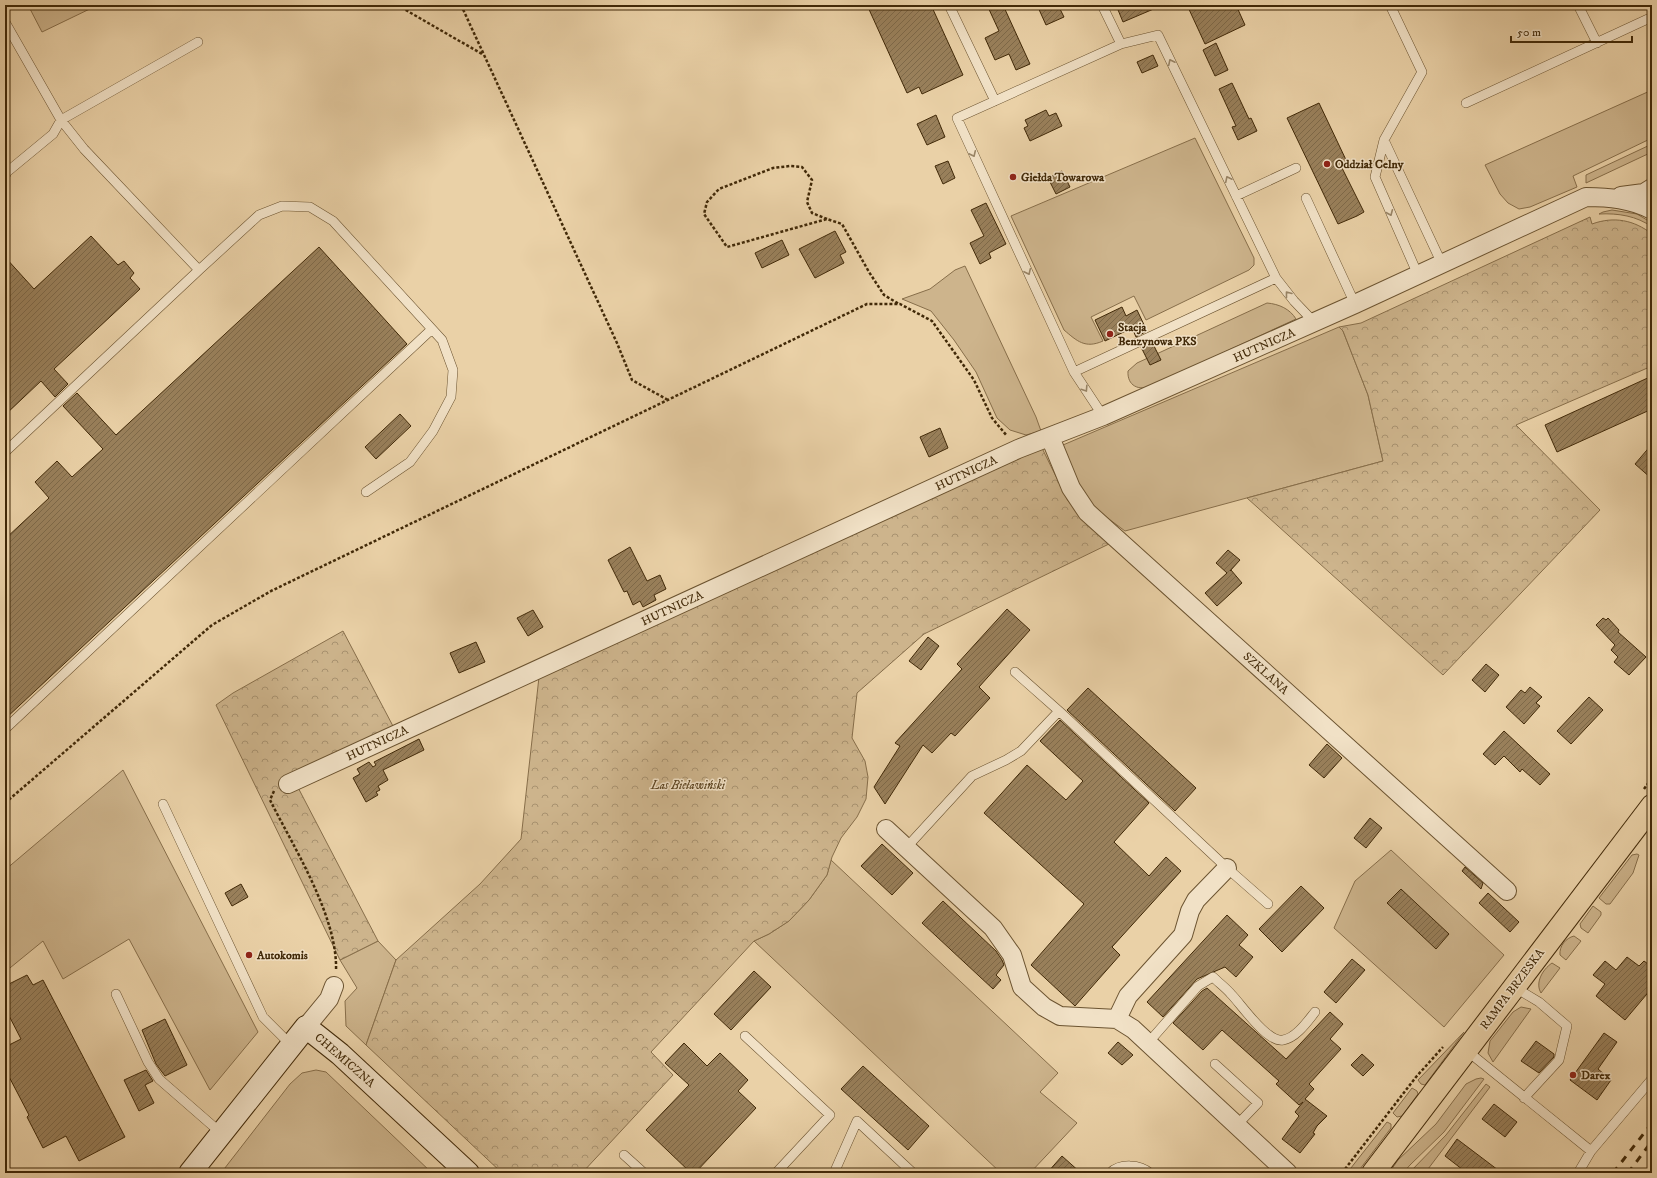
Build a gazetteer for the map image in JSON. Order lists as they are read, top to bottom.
{
  "streets": {
    "highway": ["RAMPA BRZESKA"],
    "street": ["HUTNICZA", "SZKLANA", "CHEMICZNA"]
  },
  "crossings": [
    ["HUTNICZA", "SZKLANA"]
  ],
  "parks": ["Las Bieławiński"],
  "places": [
    "Oddział Celny",
    "Giełda Towarowa",
    "Stacja Benzynowa PKS",
    "Autokomis",
    "Darex"
  ],
  "scale_bar": "50 m"
}
